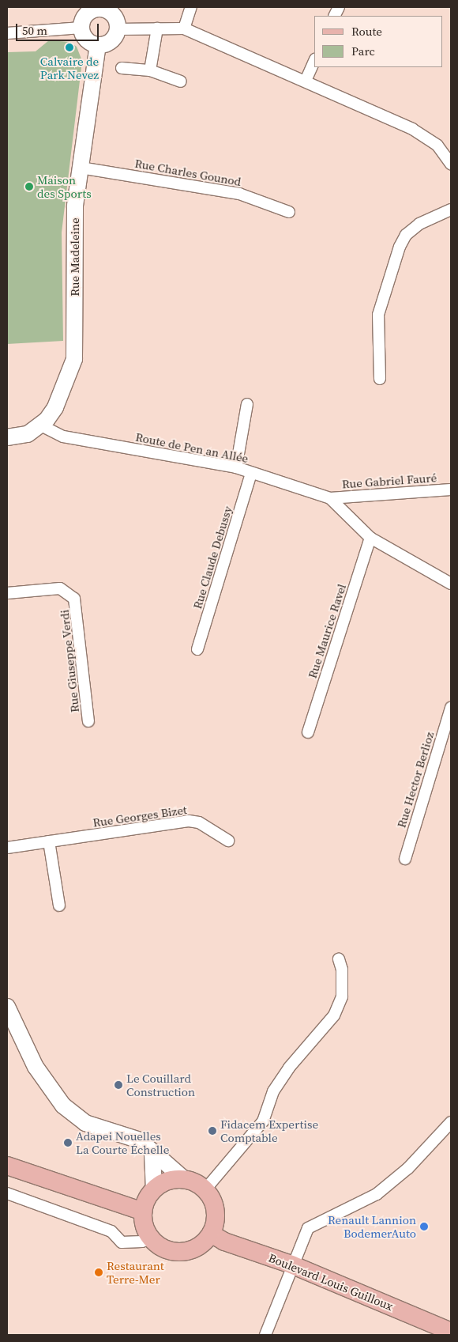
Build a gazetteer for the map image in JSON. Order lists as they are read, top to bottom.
{
  "streets": {
    "main road": ["Rue Madeleine", "Boulevard Louis Guilloux"],
    "street": [
      "Rue Charles Gounod",
      "Route de Pen an Allée",
      "Rue Gabriel Fauré",
      "Rue Claude Debussy",
      "Rue Maurice Ravel",
      "Rue Giuseppe Verdi",
      "Rue Hector Berlioz",
      "Rue Georges Bizet"
    ]
  },
  "crossings": [
    ["Rue Charles Gounod", "Rue Madeleine"],
    ["Rue Madeleine", "Route de Pen an Allée"],
    ["Route de Pen an Allée", "Rue Gabriel Fauré"],
    ["Route de Pen an Allée", "Rue Claude Debussy"],
    ["Route de Pen an Allée", "Rue Maurice Ravel"]
  ],
  "places": [
    "Calvaire de Park Nevez",
    "Maison des Sports",
    "Le Couillard Construction",
    "Fidacem Expertise Comptable",
    "Adapei Nouelles La Courte Échelle",
    "Renault Lannion BodemerAuto",
    "Restaurant Terre-Mer"
  ],
  "legend": ["Route", "Parc"],
  "scale_bar": "50 m"
}
